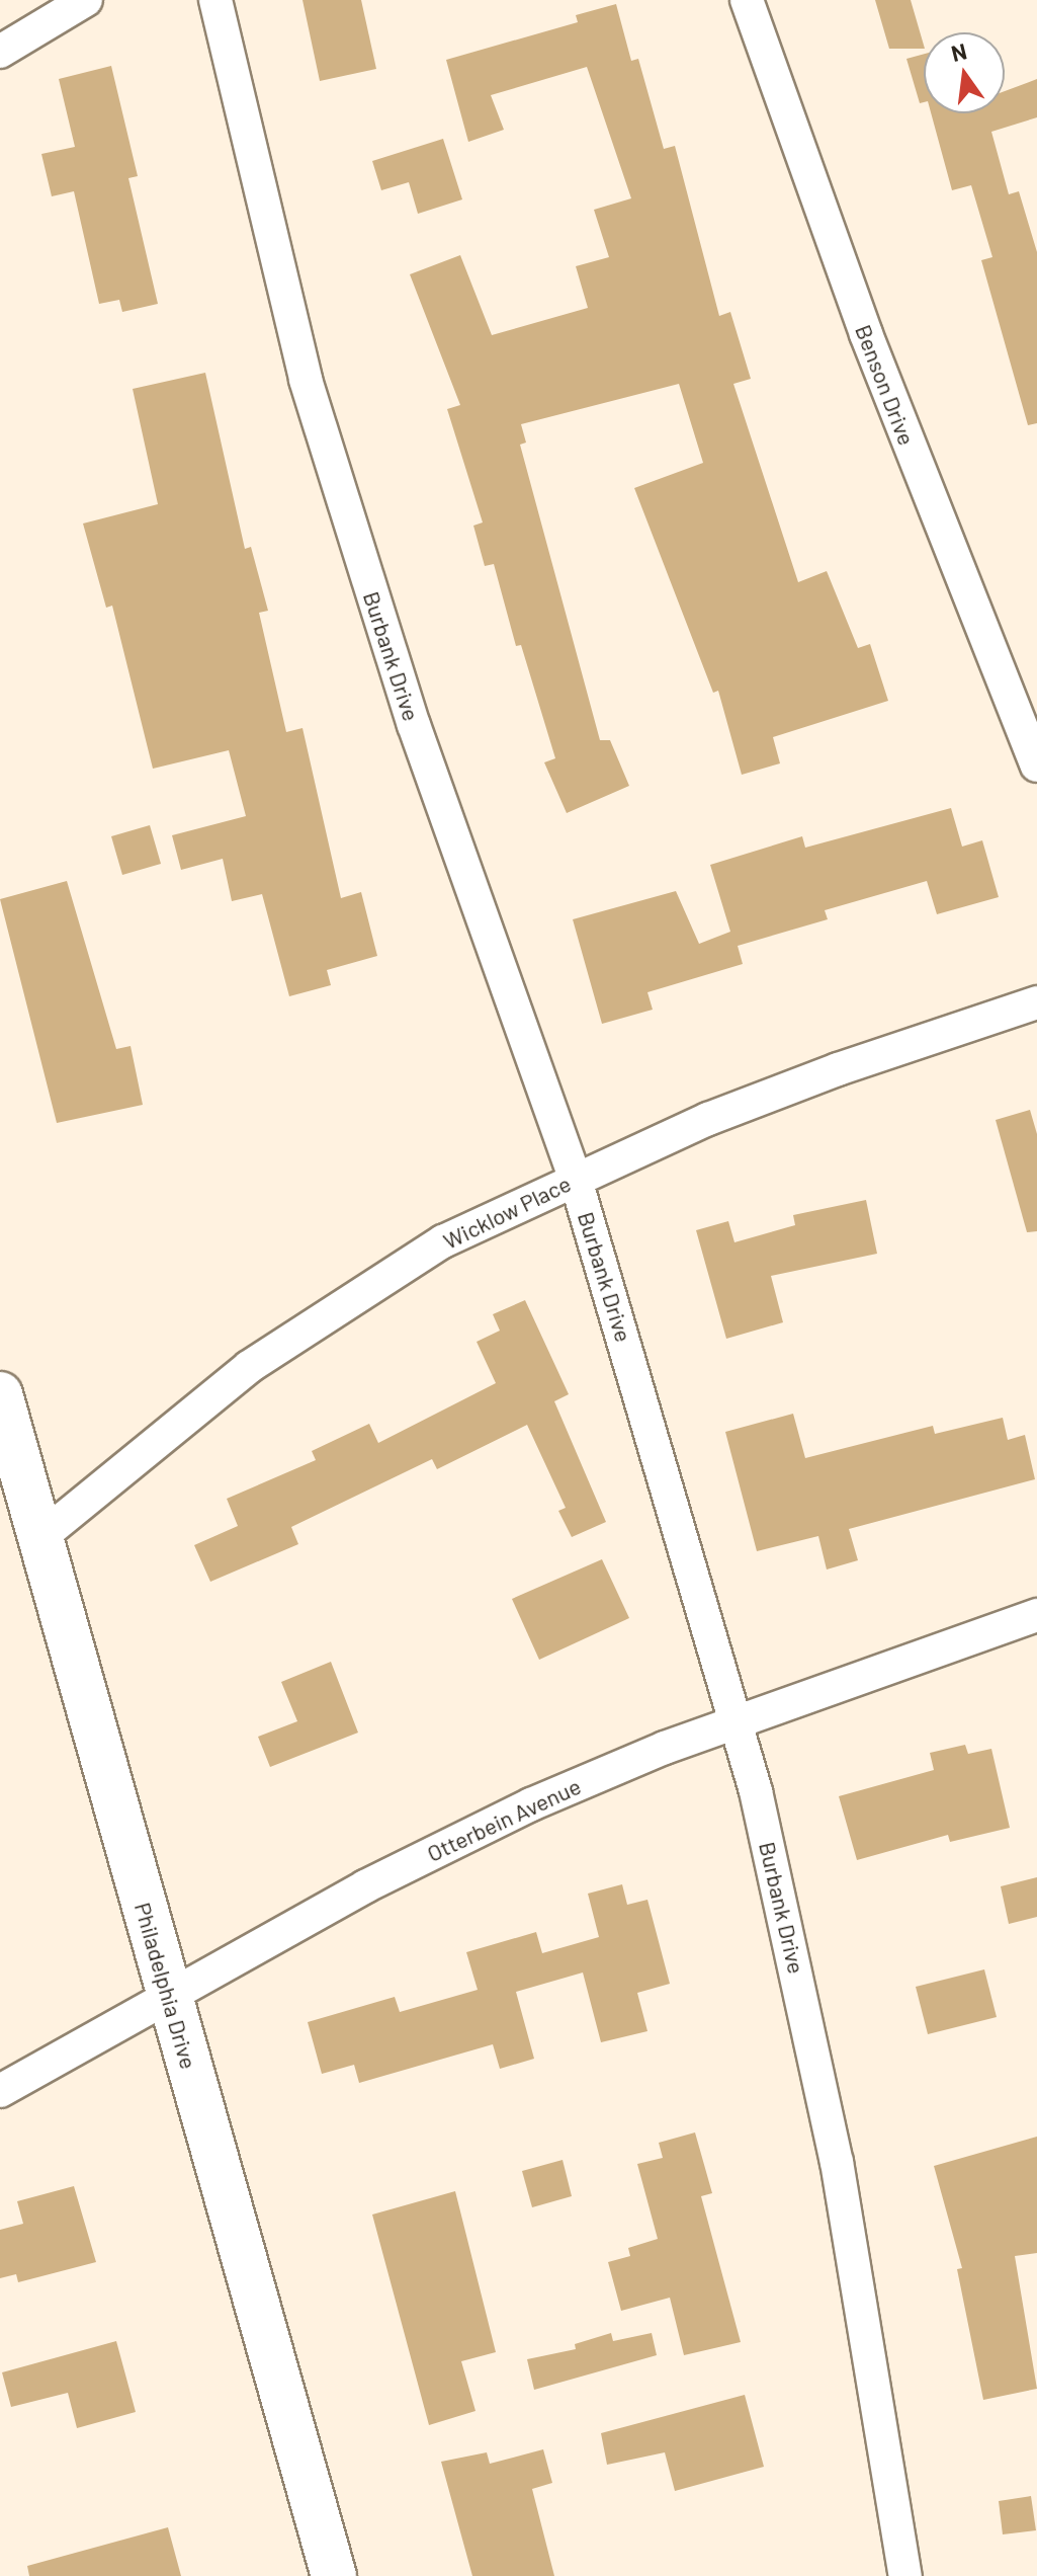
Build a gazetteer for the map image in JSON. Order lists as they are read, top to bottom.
{
  "streets": {
    "main road": ["Philadelphia Drive"],
    "street": [
      "Benson Drive",
      "Burbank Drive",
      "Wicklow Place",
      "Otterbein Avenue"
    ]
  },
  "crossings": [
    ["Burbank Drive", "Wicklow Place"],
    ["Burbank Drive", "Otterbein Avenue"],
    ["Wicklow Place", "Philadelphia Drive"],
    ["Otterbein Avenue", "Philadelphia Drive"]
  ],
  "north": "top"
}
